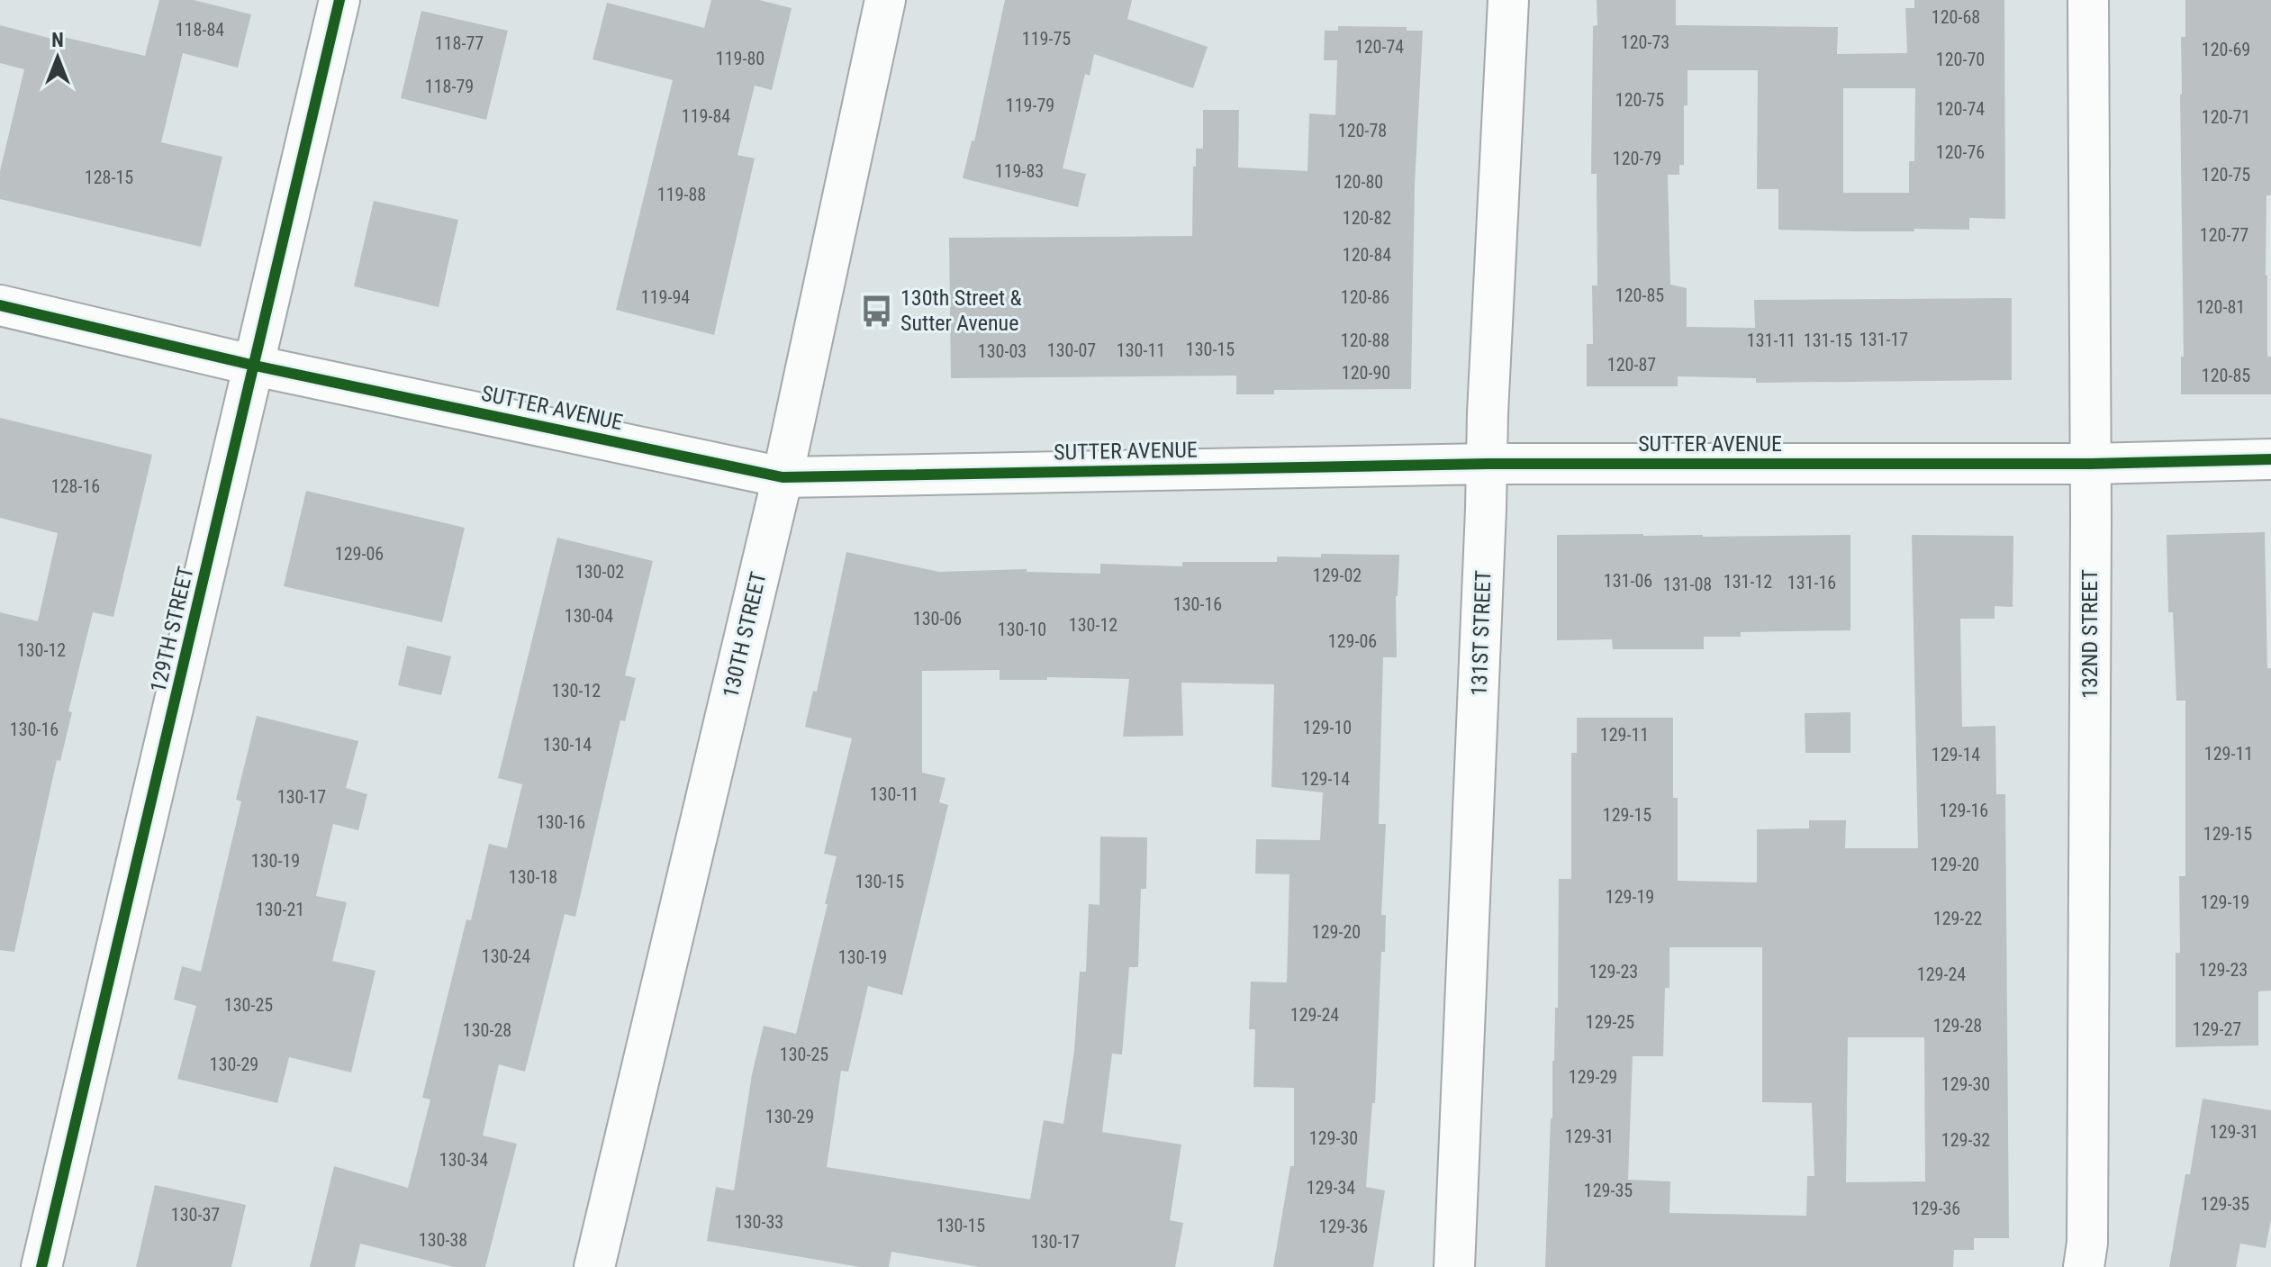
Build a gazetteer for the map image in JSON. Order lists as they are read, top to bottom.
{
  "streets": {
    "street": [
      "SUTTER AVENUE",
      "129TH STREET",
      "131ST STREET",
      "132ND STREET",
      "130TH STREET"
    ]
  },
  "crossings": [
    ["SUTTER AVENUE", "129TH STREET"],
    ["SUTTER AVENUE", "131ST STREET"],
    ["SUTTER AVENUE", "132ND STREET"],
    ["SUTTER AVENUE", "130TH STREET"]
  ],
  "places": {
    "bus stop": ["130th Street & Sutter Avenue"]
  },
  "house_numbers": [
    "120-68",
    "118-84",
    "119-75",
    "120-73",
    "118-77",
    "120-74",
    "120-69",
    "119-80",
    "120-70",
    "118-79",
    "120-75",
    "119-79",
    "120-74",
    "119-84",
    "120-71",
    "120-78",
    "120-76",
    "120-79",
    "119-83",
    "120-75",
    "128-15",
    "120-80",
    "119-88",
    "120-82",
    "120-77",
    "120-84",
    "120-85",
    "119-94",
    "120-86",
    "120-81",
    "131-17",
    "120-88",
    "131-11",
    "131-15",
    "130-15",
    "130-07",
    "130-11",
    "130-03",
    "120-87",
    "120-90",
    "120-85",
    "128-16",
    "129-06",
    "130-02",
    "129-02",
    "131-06",
    "131-12",
    "131-16",
    "131-08",
    "130-16",
    "130-04",
    "130-06",
    "130-12",
    "130-10",
    "129-06",
    "130-12",
    "130-12",
    "129-10",
    "130-16",
    "129-11",
    "130-14",
    "129-11",
    "129-14",
    "129-14",
    "130-11",
    "130-17",
    "129-16",
    "129-15",
    "130-16",
    "129-15",
    "130-19",
    "129-20",
    "130-18",
    "130-15",
    "129-19",
    "129-19",
    "130-21",
    "129-22",
    "129-20",
    "130-24",
    "130-19",
    "129-23",
    "129-23",
    "129-24",
    "130-25",
    "129-24",
    "129-25",
    "129-28",
    "129-27",
    "130-28",
    "130-25",
    "130-29",
    "129-29",
    "129-30",
    "130-29",
    "129-31",
    "129-31",
    "129-30",
    "129-32",
    "130-34",
    "129-34",
    "129-35",
    "129-35",
    "129-36",
    "130-37",
    "130-33",
    "130-15",
    "129-36",
    "130-38",
    "130-17"
  ],
  "north": "top"
}
